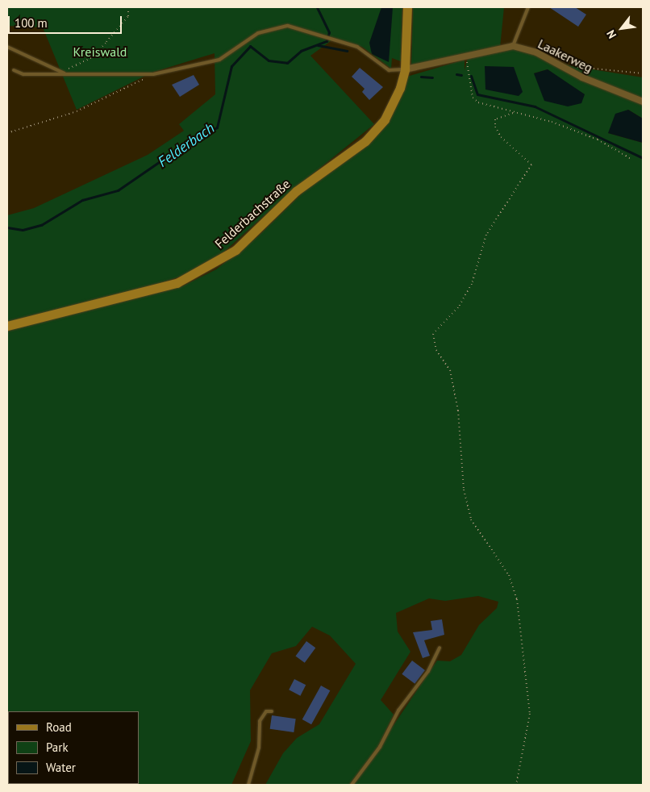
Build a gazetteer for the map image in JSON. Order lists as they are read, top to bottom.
{
  "streets": {
    "street": ["Laakerweg", "Felderbachstraße"]
  },
  "crossings": [
    ["Laakerweg", "Felderbachstraße"]
  ],
  "water": ["Felderbach"],
  "parks": ["Kreiswald"],
  "legend": ["Road", "Park", "Water"],
  "scale_bar": "100 m",
  "north": "bottom left"
}
